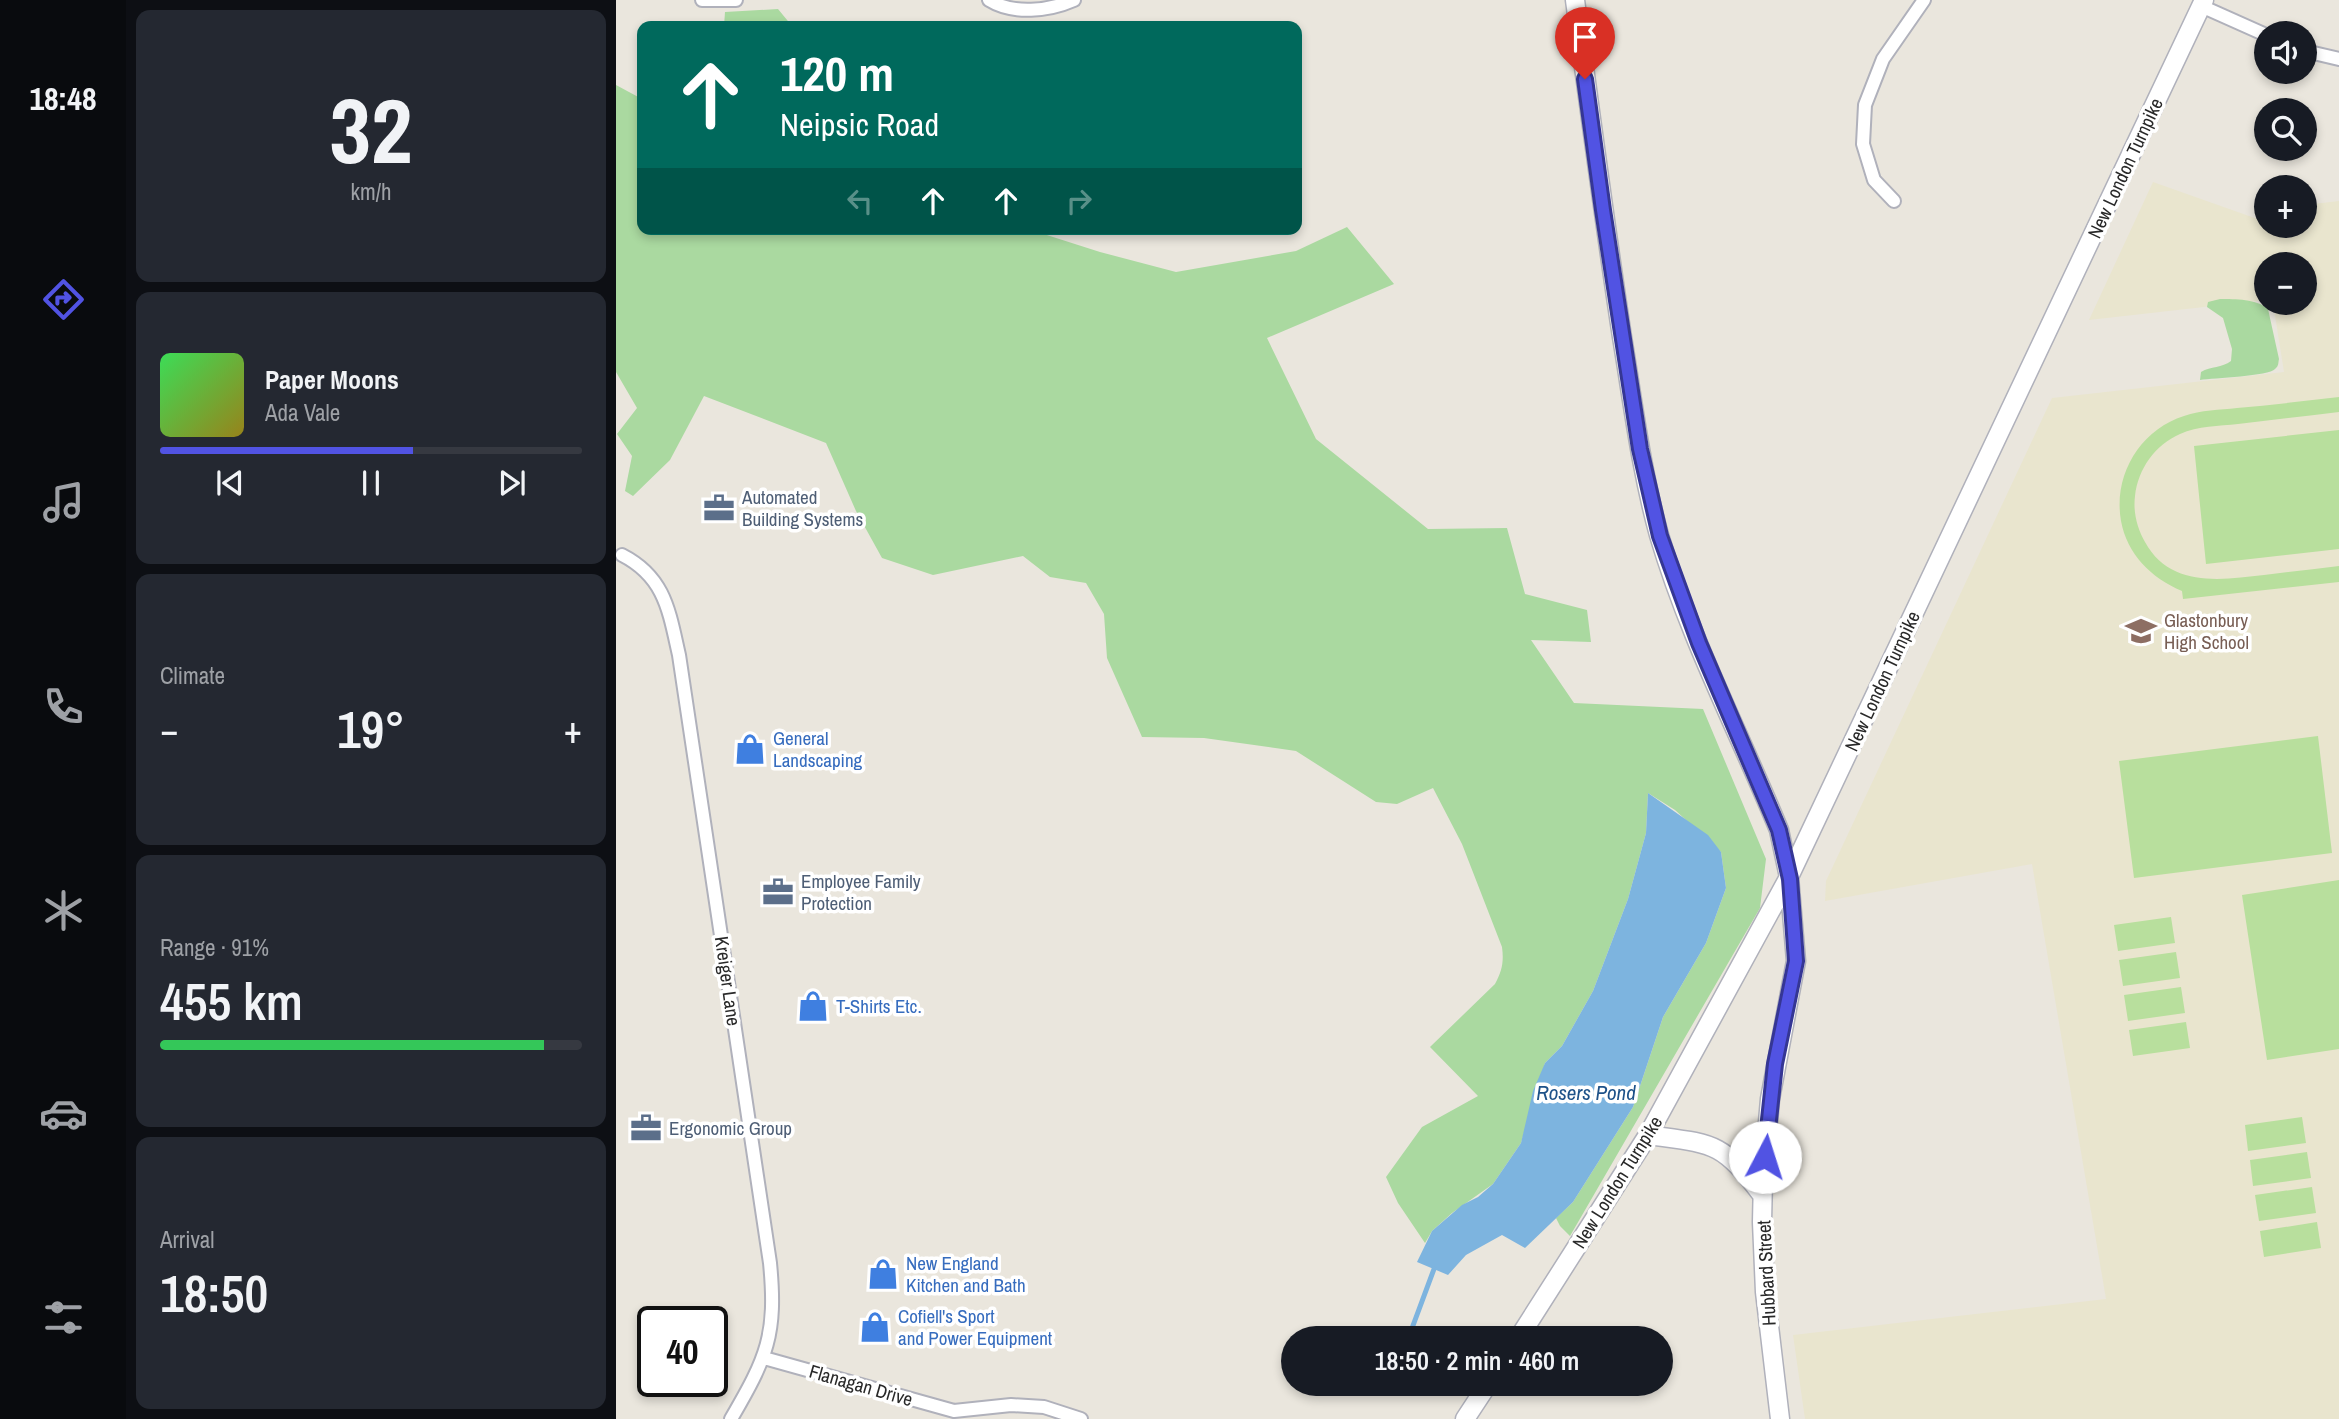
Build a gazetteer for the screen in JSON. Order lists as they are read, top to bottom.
{
  "streets": {
    "street": [
      "New London Turnpike",
      "Kreiger Lane",
      "Hubbard Street",
      "Flanagan Drive"
    ]
  },
  "crossings": [
    ["New London Turnpike", "Hubbard Street"],
    ["Kreiger Lane", "Flanagan Drive"]
  ],
  "water": ["Rosers Pond"],
  "places": {
    "office": ["Automated Building Systems", "Employee Family Protection", "Ergonomic Group"],
    "school or university": ["Glastonbury High School"],
    "shop": [
      "General Landscaping",
      "T-Shirts Etc.",
      "New England Kitchen and Bath",
      "Cofiell's Sport and Power Equipment"
    ]
  },
  "page": {
    "tabs": "18:48",
    "tile": [
      ["32", "km/h"],
      "Climate",
      ["Range · 91%", "455 km"],
      ["Arrival", "18:50"]
    ],
    "map_buttons": ["+", "−"],
    "turn": ["120 m", "Neipsic Road"],
    "song": ["Paper Moons", "Ada Vale"],
    "heat": ["−", "19°", "+"],
    "limit": "40",
    "trip": "18:50 · 2 min · 460 m"
  }
}
